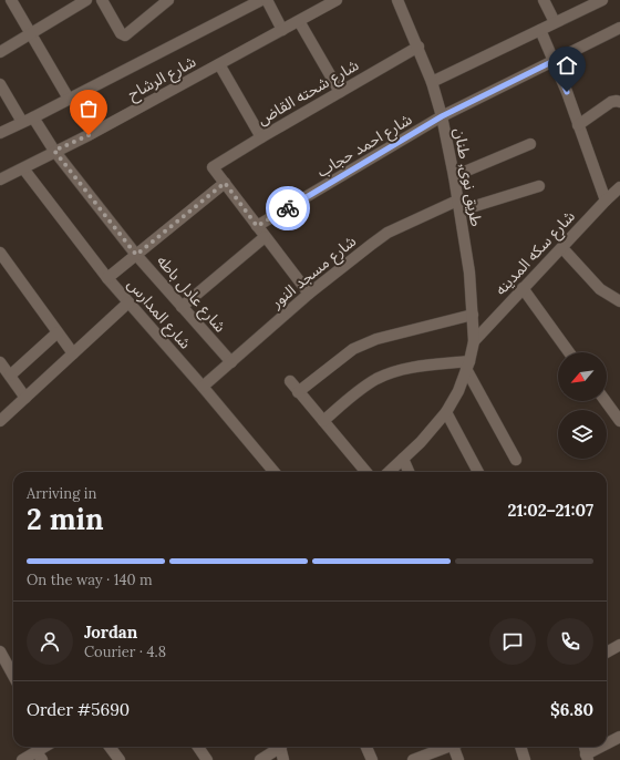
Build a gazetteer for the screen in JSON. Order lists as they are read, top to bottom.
{
  "streets": {
    "street": [
      "شارع الرشاح",
      "شارع شحته القاض",
      "شارع احمد حجاب",
      "طريق نوى, طنان",
      "شارع سكه المدينه",
      "شارع مسجد النور",
      "شارع عادل باطه",
      "شارع المدارس"
    ]
  },
  "crossings": [
    ["شارع الرشاح", "شارع عادل باطه"],
    ["شارع الرشاح", "شارع المدارس"],
    ["شارع شحته القاض", "طريق نوى, طنان"],
    ["شارع احمد حجاب", "طريق نوى, طنان"],
    ["طريق نوى, طنان", "شارع سكه المدينه"],
    ["طريق نوى, طنان", "شارع مسجد النور"],
    ["شارع مسجد النور", "شارع عادل باطه"],
    ["شارع مسجد النور", "شارع المدارس"]
  ],
  "north": "bottom left",
  "page": {
    "heading": ["2 min", "Arriving in", "21:02–21:07"],
    "panel": [
      "Jordan",
      "Courier · 4.8",
      "Order #5690",
      "$6.80"
    ],
    "bar": "On the way · 140 m"
  }
}
